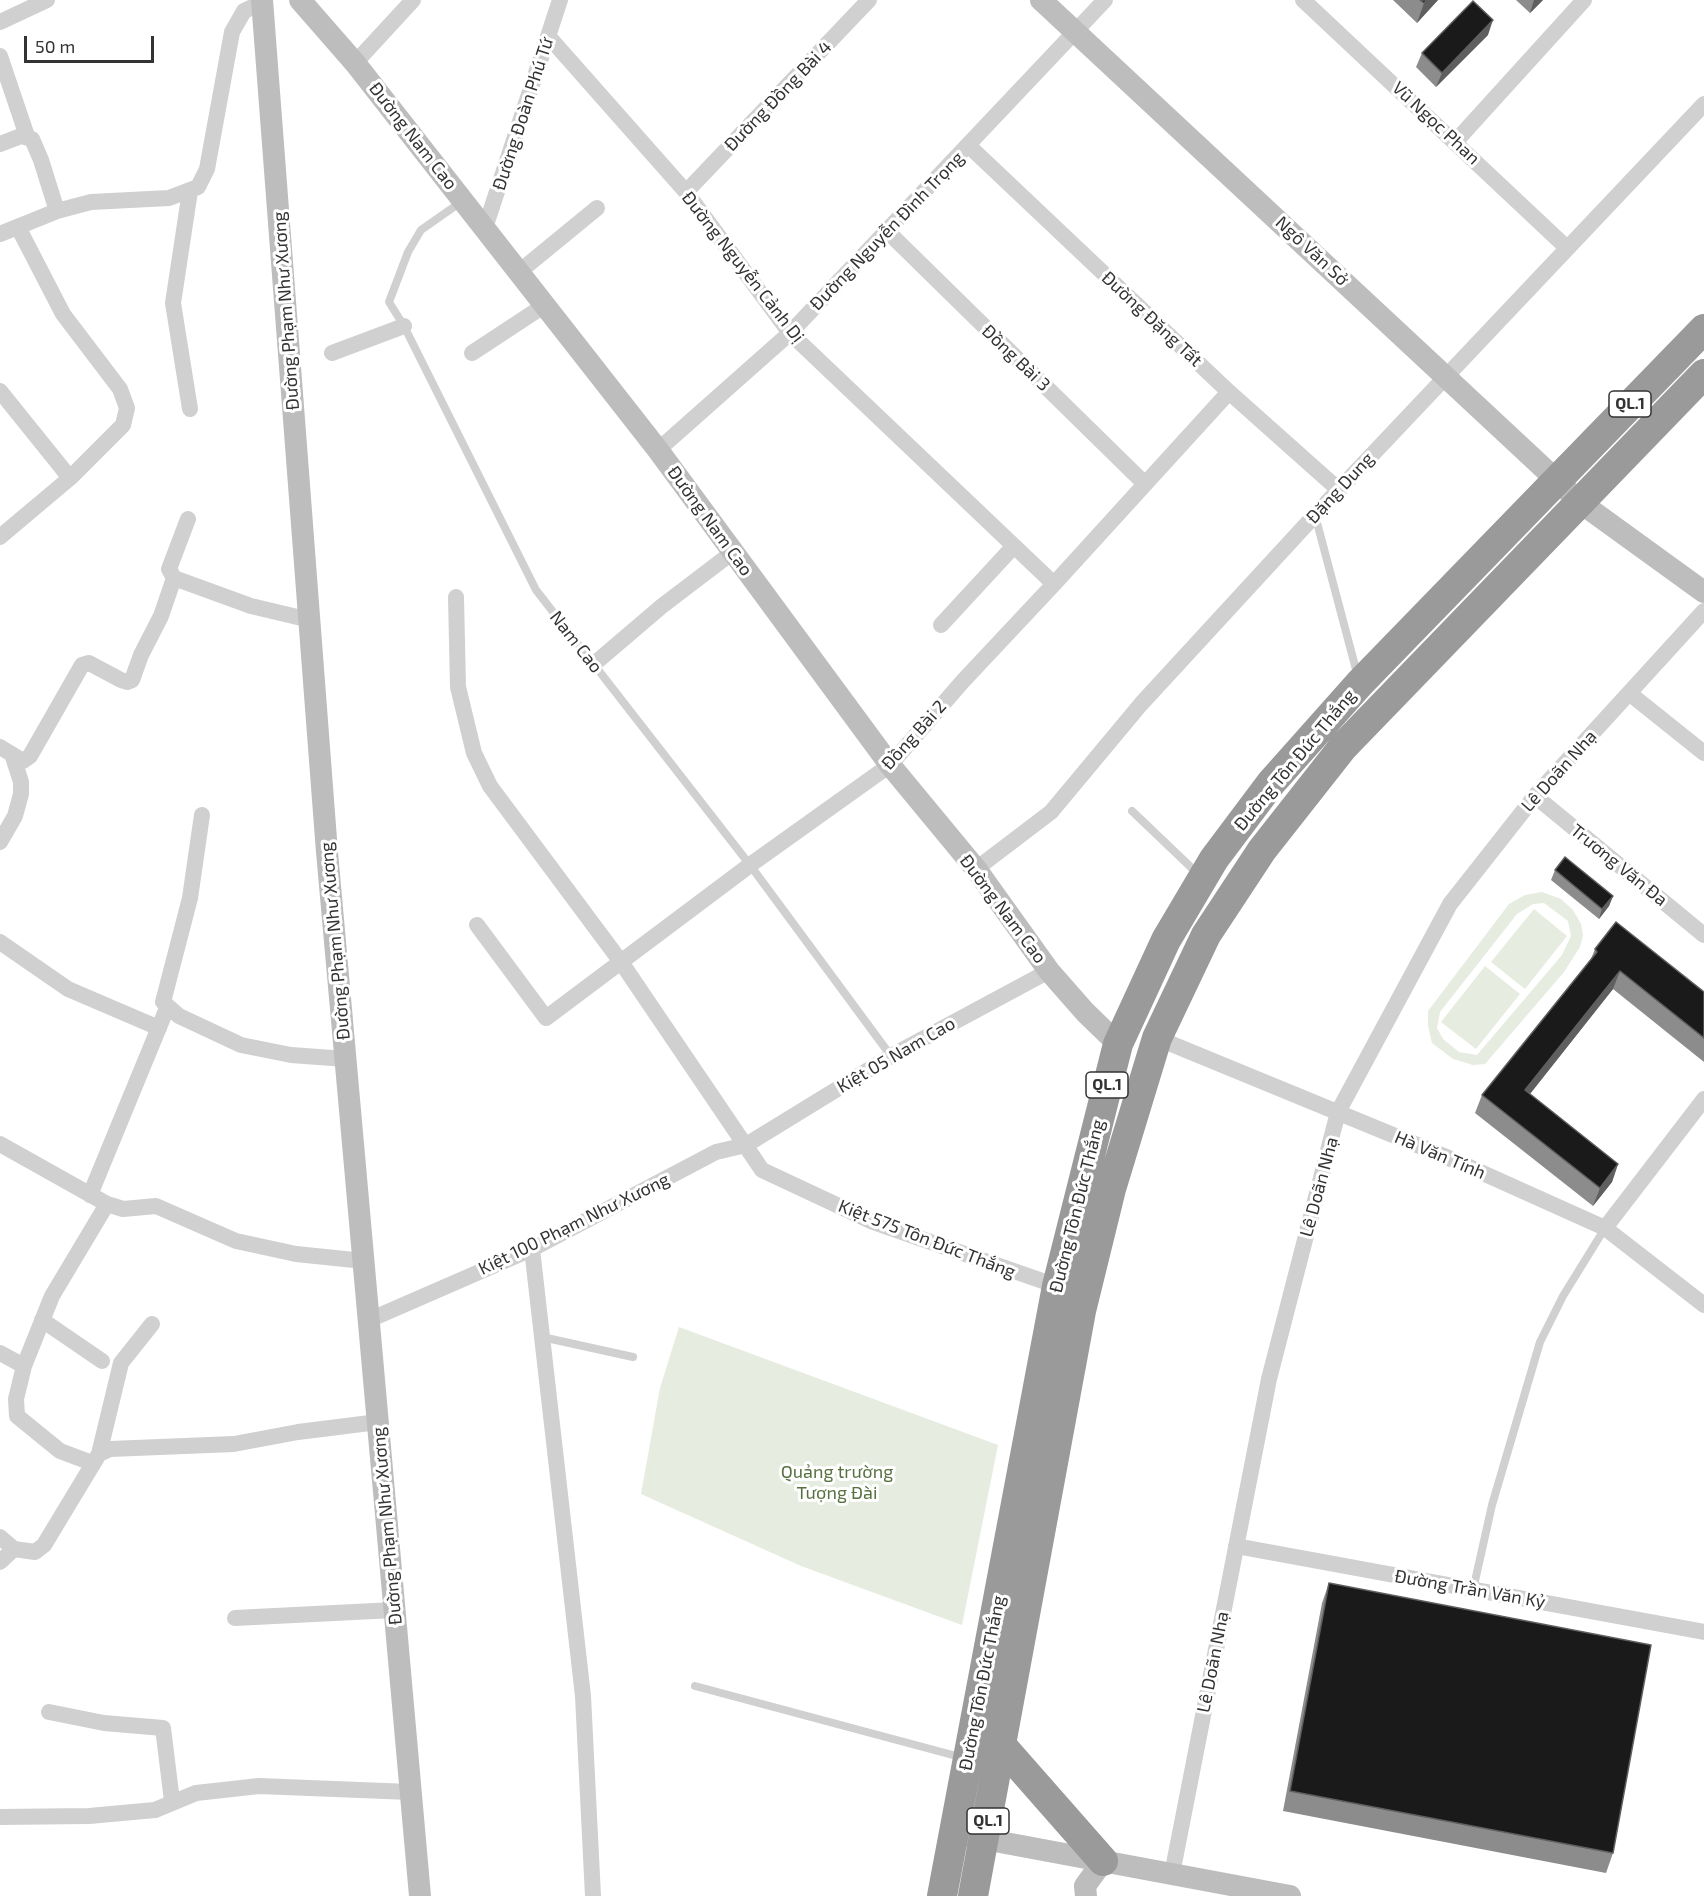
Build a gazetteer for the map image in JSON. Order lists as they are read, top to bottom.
{
  "streets": {
    "highway": ["QL.1", "Đường Tôn Đức Thắng"],
    "street": [
      "Đường Đồng Bài 4",
      "Đường Đoàn Phú Tứ",
      "Vũ Ngọc Phan",
      "Đường Nam Cao",
      "Đường Nguyễn Đình Trọng",
      "Ngô Văn Sở",
      "Đường Nguyễn Cảnh Dị",
      "Đường Phạm Như Xương",
      "Đường Đặng Tất",
      "Đồng Bài 3",
      "Đặng Dung",
      "Đồng Bài 2",
      "Lê Doãn Nhạ",
      "Trương Văn Đa",
      "Kiệt 05 Nam Cao",
      "Hà Văn Tính",
      "Kiệt 100 Phạm Như Xương",
      "Kiệt 575 Tôn Đức Thắng",
      "Đường Trần Văn Kỷ"
    ],
    "lane": ["Nam Cao"]
  },
  "crossings": [
    ["Đường Đồng Bài 4", "Đường Nguyễn Cảnh Dị"],
    ["Đường Đoàn Phú Tứ", "Đường Nam Cao"],
    ["Đường Đoàn Phú Tứ", "Đường Nguyễn Cảnh Dị"],
    ["Vũ Ngọc Phan", "Đặng Dung"],
    ["Đường Nam Cao", "Đường Nguyễn Đình Trọng"],
    ["Đường Nam Cao", "Đặng Dung"],
    ["Đường Nam Cao", "Nam Cao"],
    ["Đường Nam Cao", "Đồng Bài 2"],
    ["Đường Nam Cao", "Đường Tôn Đức Thắng"],
    ["Đường Nam Cao", "Kiệt 05 Nam Cao"],
    ["Đường Nguyễn Đình Trọng", "Ngô Văn Sở"],
    ["Đường Nguyễn Đình Trọng", "Đường Nguyễn Cảnh Dị"],
    ["Đường Nguyễn Đình Trọng", "Đường Đặng Tất"],
    ["Đường Nguyễn Đình Trọng", "Đồng Bài 3"],
    ["Ngô Văn Sở", "Đặng Dung"],
    ["Ngô Văn Sở", "Đường Tôn Đức Thắng"],
    ["Đường Nguyễn Cảnh Dị", "Đồng Bài 2"],
    ["Đường Phạm Như Xương", "Kiệt 100 Phạm Như Xương"],
    ["Đường Đặng Tất", "Đặng Dung"],
    ["Đường Đặng Tất", "Đồng Bài 2"],
    ["Đồng Bài 3", "Đồng Bài 2"],
    ["Nam Cao", "Đồng Bài 2"],
    ["Nam Cao", "Kiệt 05 Nam Cao"],
    ["Đồng Bài 2", "Kiệt 575 Tôn Đức Thắng"],
    ["Đường Tôn Đức Thắng", "Hà Văn Tính"],
    ["Đường Tôn Đức Thắng", "Kiệt 575 Tôn Đức Thắng"],
    ["Lê Doãn Nhạ", "Trương Văn Đa"],
    ["Lê Doãn Nhạ", "Hà Văn Tính"],
    ["Lê Doãn Nhạ", "Đường Trần Văn Kỷ"],
    ["Kiệt 05 Nam Cao", "Kiệt 100 Phạm Như Xương"],
    ["Kiệt 05 Nam Cao", "Kiệt 575 Tôn Đức Thắng"],
    ["Kiệt 100 Phạm Như Xương", "Kiệt 575 Tôn Đức Thắng"]
  ],
  "parks": ["Quảng trường Tượng Đài"],
  "scale_bar": "50 m"
}
